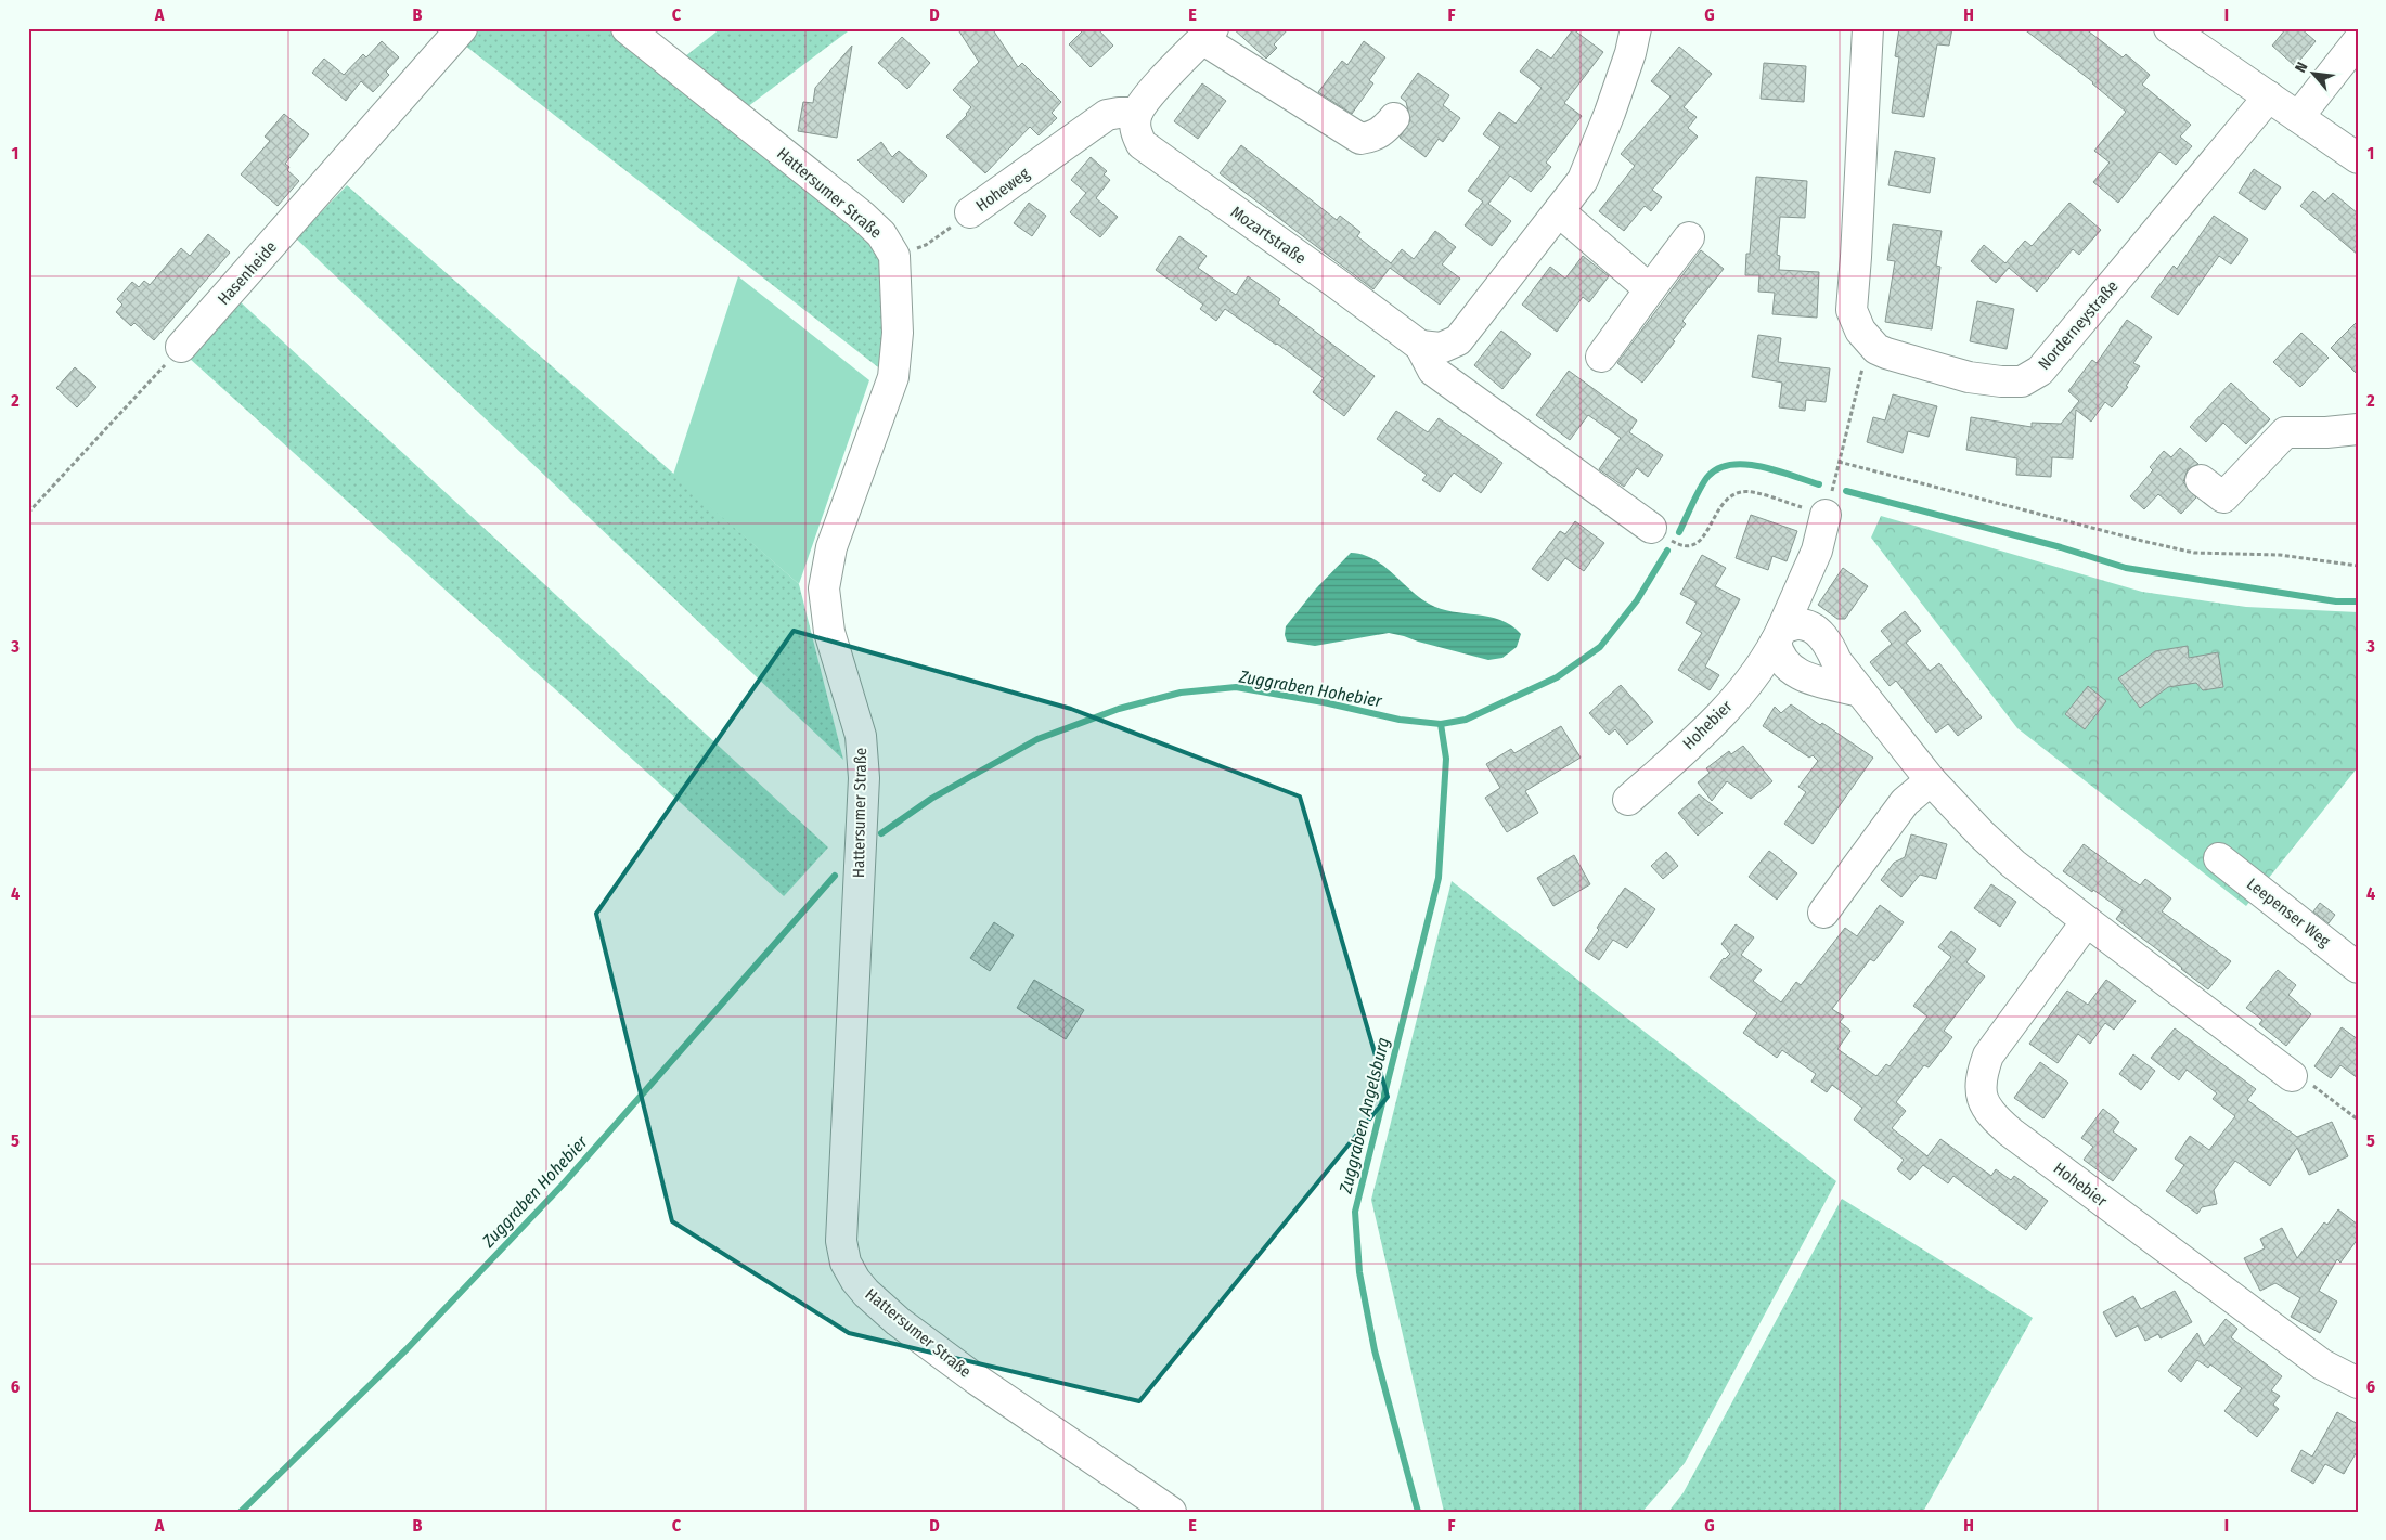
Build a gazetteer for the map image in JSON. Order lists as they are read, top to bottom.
{
  "streets": {
    "street": [
      "Hoheweg",
      "Hattersumer Straße",
      "Mozartstraße",
      "Hasenheide",
      "Norderneystraße",
      "Hohebier",
      "Leepenser Weg"
    ]
  },
  "crossings": [
    ["Hoheweg", "Hattersumer Straße"],
    ["Hoheweg", "Mozartstraße"]
  ],
  "water": ["Zuggraben Hohebier", "Zuggraben Angelsburg"],
  "north": "top left",
  "grid": {
    "columns": [
      "A",
      "B",
      "C",
      "D",
      "E",
      "F",
      "G",
      "H",
      "I"
    ],
    "rows": [
      "1",
      "2",
      "3",
      "4",
      "5",
      "6"
    ]
  }
}
